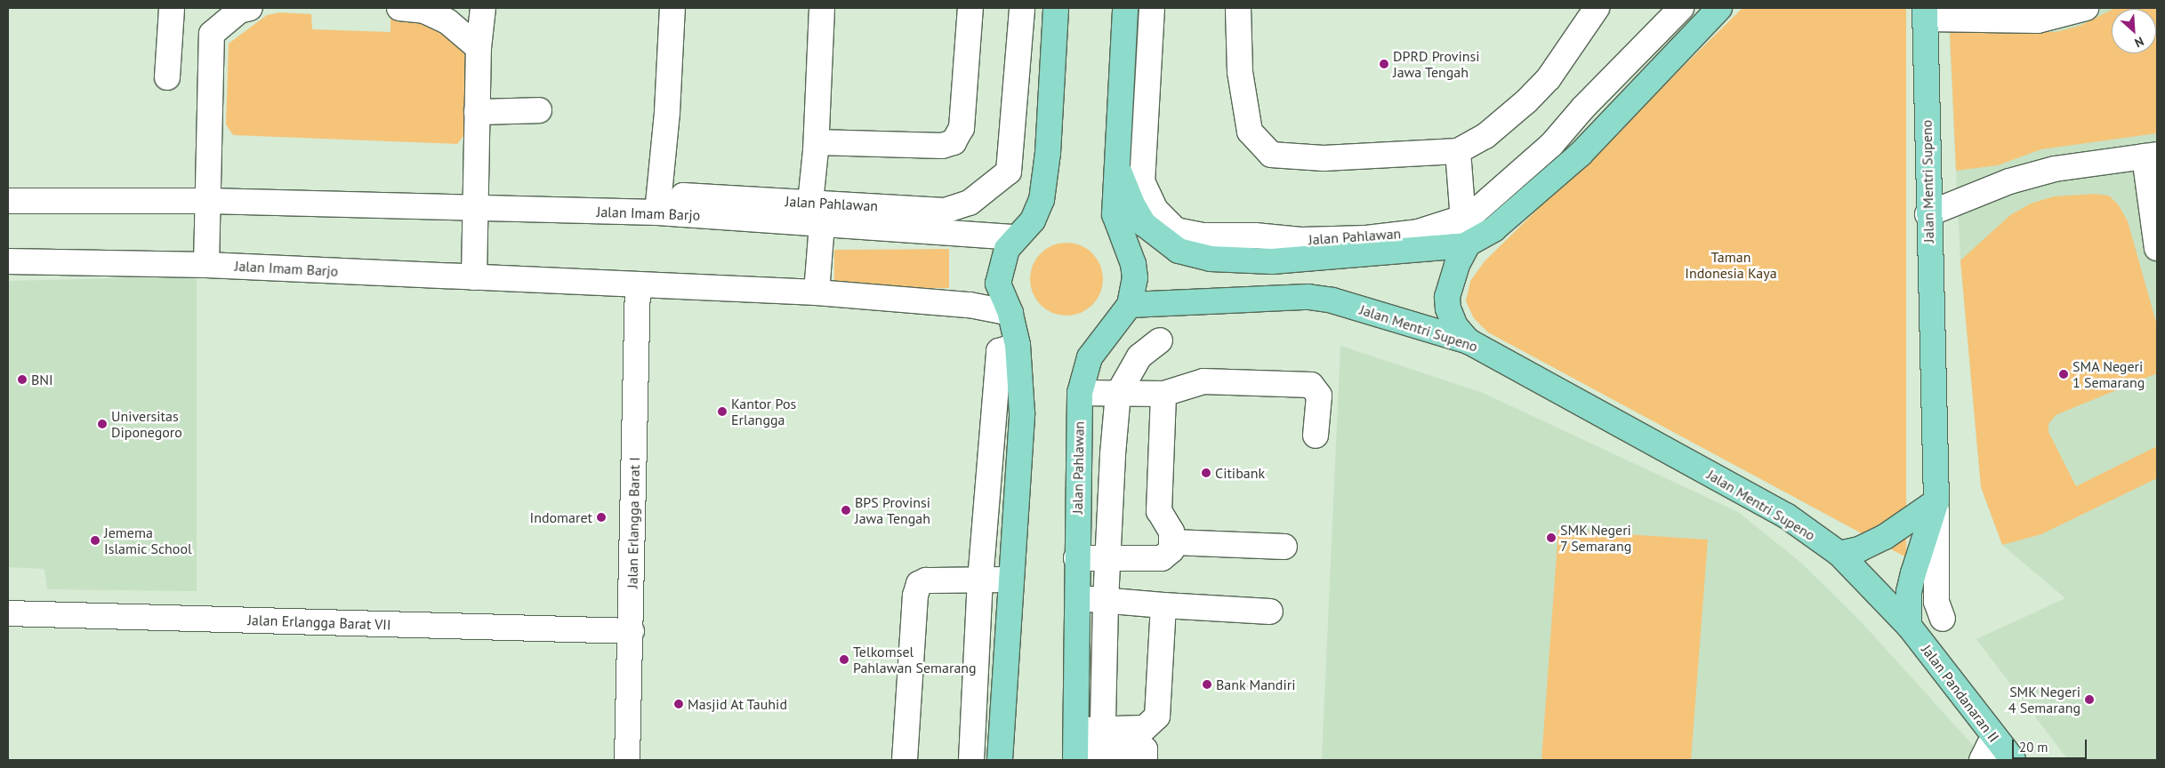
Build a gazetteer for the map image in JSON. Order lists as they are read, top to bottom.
{
  "streets": {
    "main road": ["Jalan Mentri Supeno", "Jalan Pahlawan", "Jalan Pandanaran II"],
    "street": ["Jalan Imam Barjo", "Jalan Erlangga Barat I", "Jalan Erlangga Barat VII"]
  },
  "crossings": [
    ["Jalan Mentri Supeno", "Jalan Pahlawan"],
    ["Jalan Mentri Supeno", "Jalan Pandanaran II"],
    ["Jalan Pahlawan", "Jalan Imam Barjo"],
    ["Jalan Imam Barjo", "Jalan Erlangga Barat I"],
    ["Jalan Erlangga Barat I", "Jalan Erlangga Barat VII"]
  ],
  "parks": ["Taman Indonesia Kaya"],
  "places": [
    "DPRD Provinsi Jawa Tengah",
    "SMA Negeri 1 Semarang",
    "BNI",
    "Kantor Pos Erlangga",
    "Universitas Diponegoro",
    "Citibank",
    "BPS Provinsi Jawa Tengah",
    "Indomaret",
    "SMK Negeri 7 Semarang",
    "Jemema Islamic School",
    "Telkomsel Pahlawan Semarang",
    "Bank Mandiri",
    "SMK Negeri 4 Semarang",
    "Masjid At Tauhid"
  ],
  "scale_bar": "20 m",
  "north": "bottom right"
}
